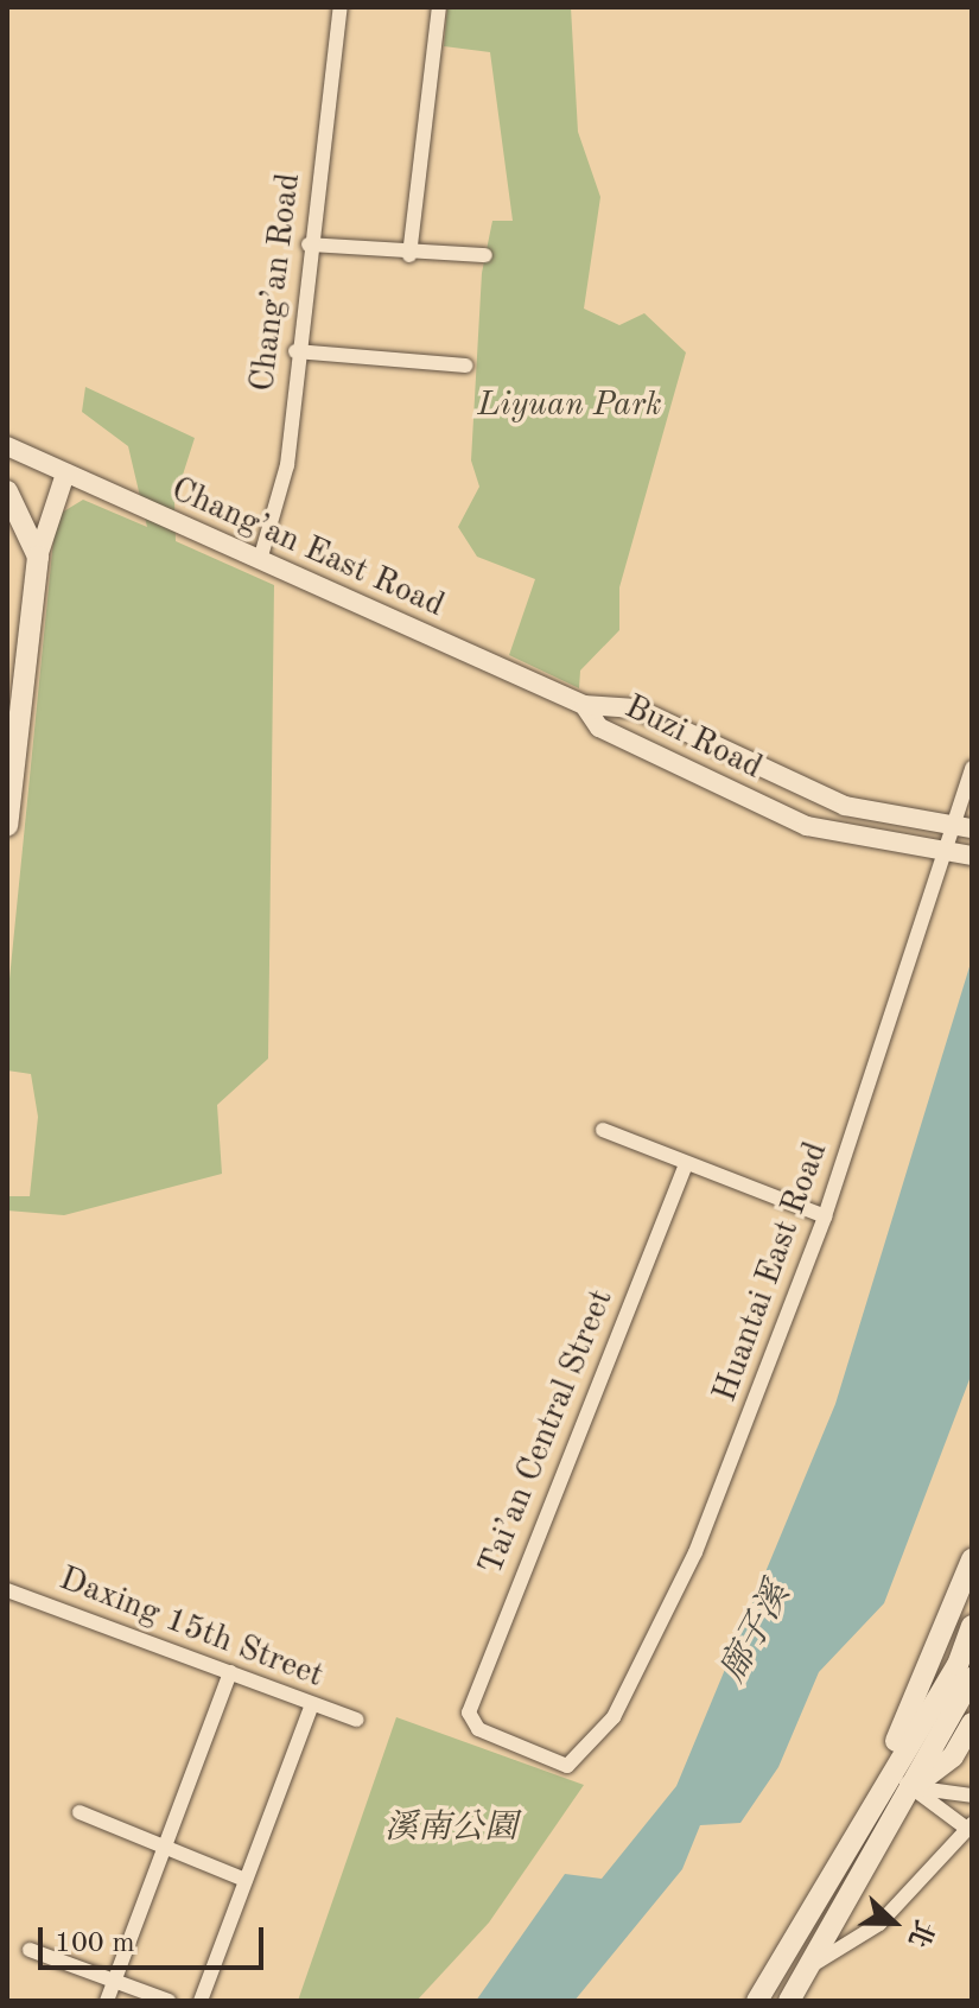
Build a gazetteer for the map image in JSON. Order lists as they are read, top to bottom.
{
  "streets": {
    "street": [
      "Chang’an Road",
      "Chang’an East Road",
      "Buzi Road",
      "Huantai East Road",
      "Tai’an Central Street",
      "Daxing 15th Street"
    ]
  },
  "crossings": [
    ["Chang’an Road", "Chang’an East Road"],
    ["Chang’an East Road", "Buzi Road"],
    ["Buzi Road", "Huantai East Road"],
    ["Huantai East Road", "Tai’an Central Street"]
  ],
  "water": ["廍子溪"],
  "parks": ["Liyuan Park", "溪南公園"],
  "scale_bar": "100 m",
  "north": "right"
}
